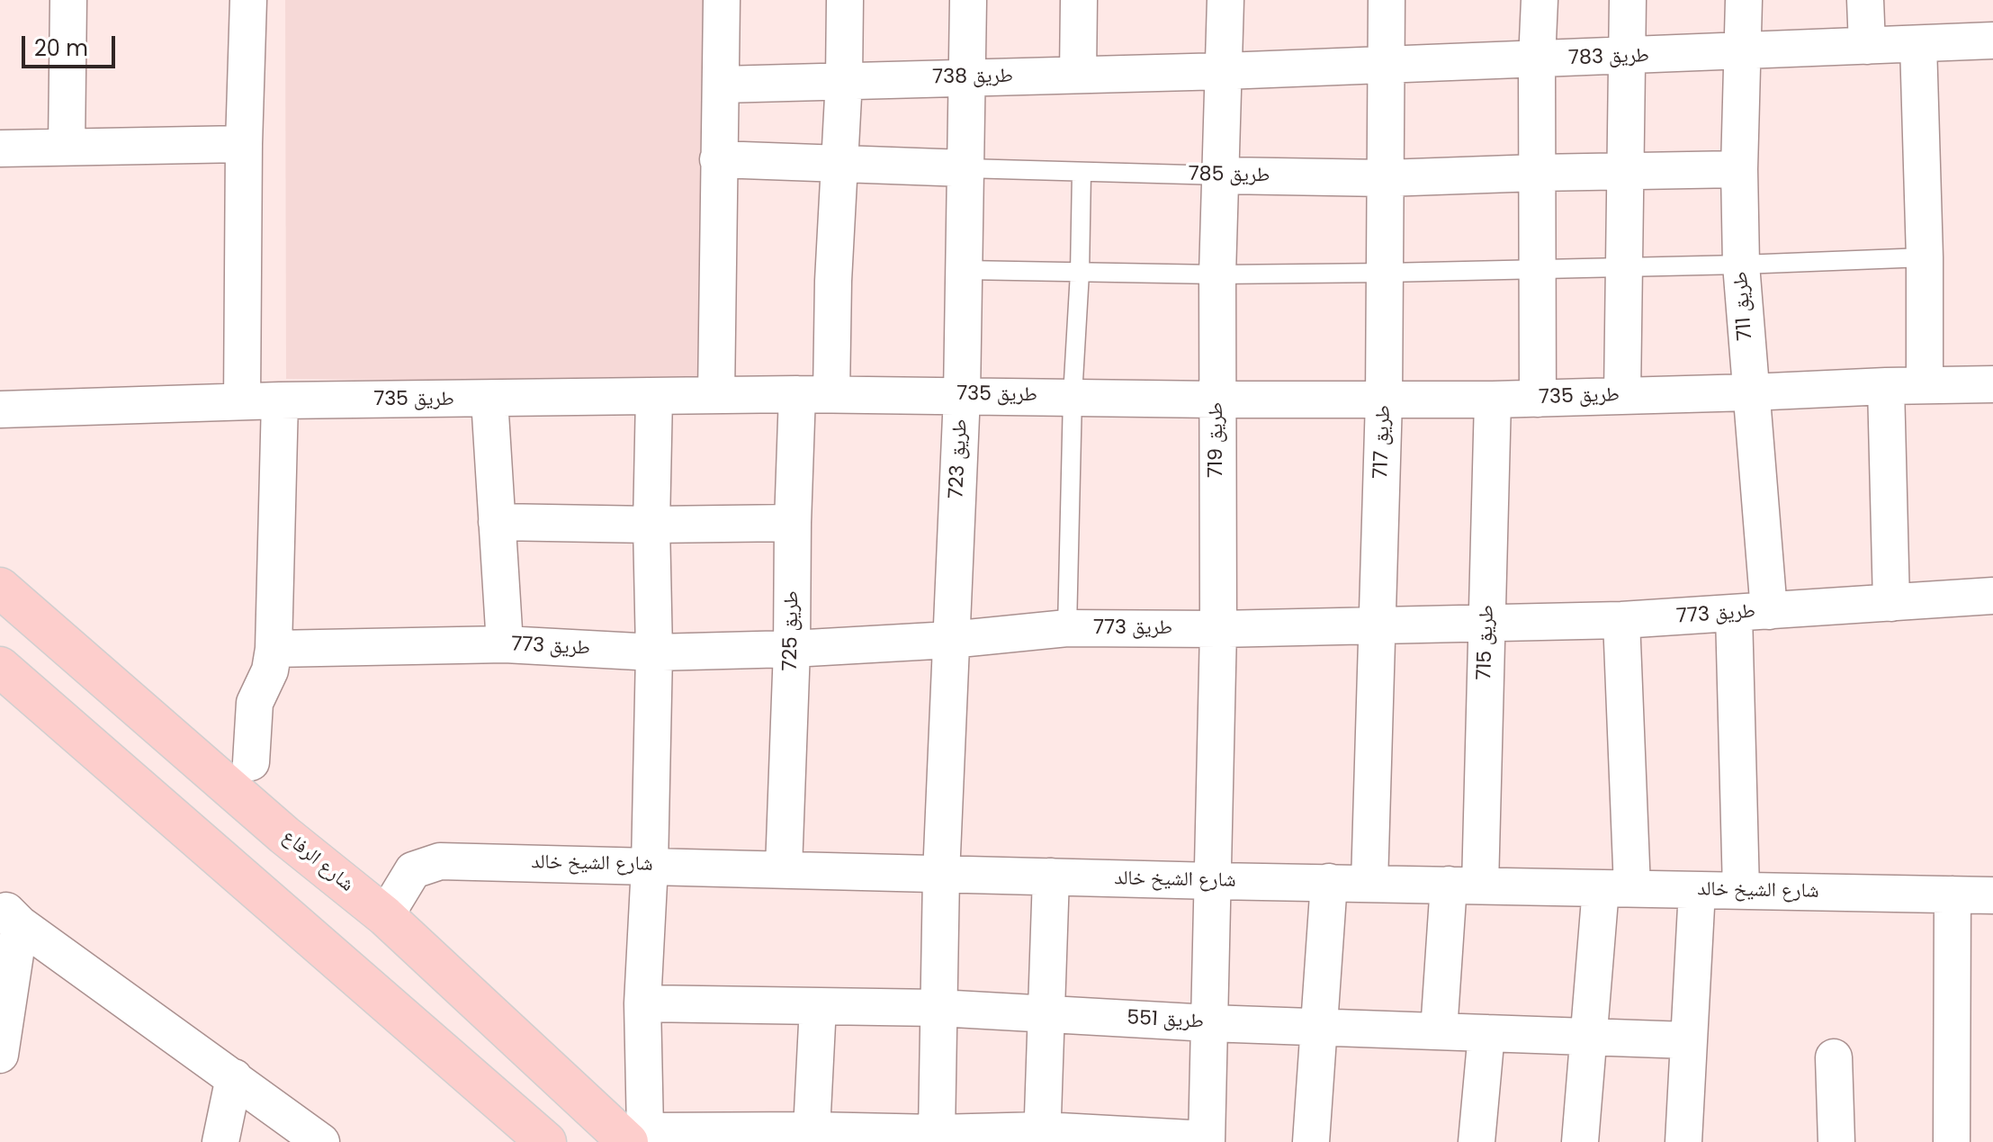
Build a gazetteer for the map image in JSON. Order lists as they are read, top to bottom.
{
  "streets": {
    "main road": ["شارع الرفاع"],
    "street": [
      "طريق 783",
      "طريق 738",
      "طريق 785",
      "طريق 711",
      "طريق 735",
      "طريق 719",
      "طريق 717",
      "طريق 723",
      "طريق 773",
      "طريق 725",
      "طريق 715",
      "شارع الشيخ خالد",
      "طريق 551"
    ]
  },
  "crossings": [
    ["طريق 783", "طريق 738"],
    ["طريق 783", "طريق 711"],
    ["طريق 783", "طريق 719"],
    ["طريق 783", "طريق 717"],
    ["طريق 738", "طريق 719"],
    ["طريق 738", "طريق 723"],
    ["طريق 738", "طريق 725"],
    ["طريق 785", "طريق 711"],
    ["طريق 785", "طريق 719"],
    ["طريق 785", "طريق 717"],
    ["طريق 785", "طريق 723"],
    ["طريق 785", "طريق 725"],
    ["طريق 711", "طريق 735"],
    ["طريق 711", "طريق 773"],
    ["طريق 735", "طريق 719"],
    ["طريق 735", "طريق 717"],
    ["طريق 735", "طريق 723"],
    ["طريق 735", "طريق 725"],
    ["طريق 735", "طريق 715"],
    ["طريق 719", "طريق 773"],
    ["طريق 719", "شارع الشيخ خالد"],
    ["طريق 719", "طريق 551"],
    ["طريق 717", "طريق 773"],
    ["طريق 717", "شارع الشيخ خالد"],
    ["طريق 723", "طريق 773"],
    ["طريق 723", "شارع الشيخ خالد"],
    ["طريق 723", "طريق 551"],
    ["طريق 773", "طريق 725"],
    ["طريق 773", "طريق 715"],
    ["طريق 725", "شارع الشيخ خالد"],
    ["طريق 715", "شارع الشيخ خالد"],
    ["طريق 715", "طريق 551"],
    ["شارع الرفاع", "شارع الشيخ خالد"]
  ],
  "scale_bar": "20 m"
}
